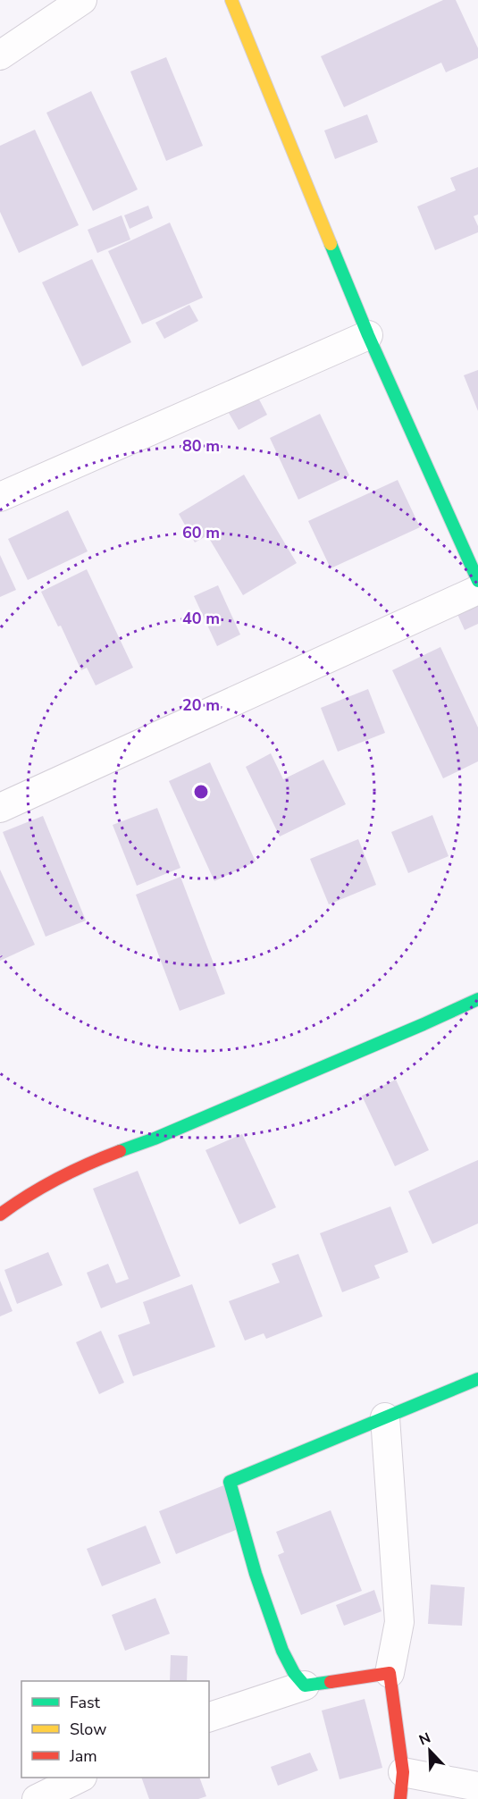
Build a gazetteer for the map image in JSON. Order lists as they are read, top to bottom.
{
  "legend": ["Fast", "Slow", "Jam"],
  "north": "top left",
  "rings": [
    "80 m",
    "60 m",
    "40 m",
    "20 m"
  ]
}
